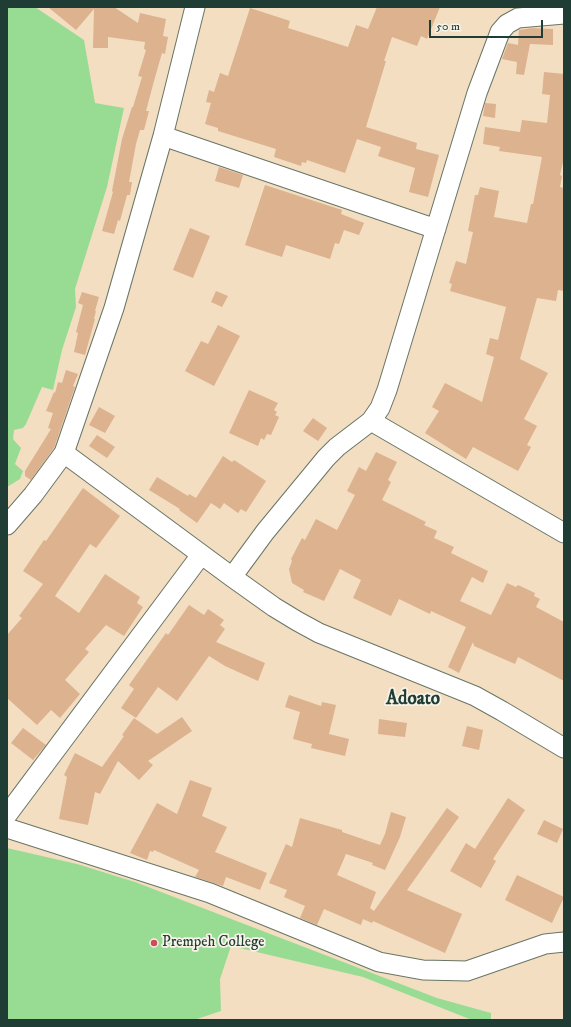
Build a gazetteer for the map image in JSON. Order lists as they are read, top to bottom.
{
  "districts": ["Adoato"],
  "places": ["Prempeh College"],
  "scale_bar": "50 m"
}
